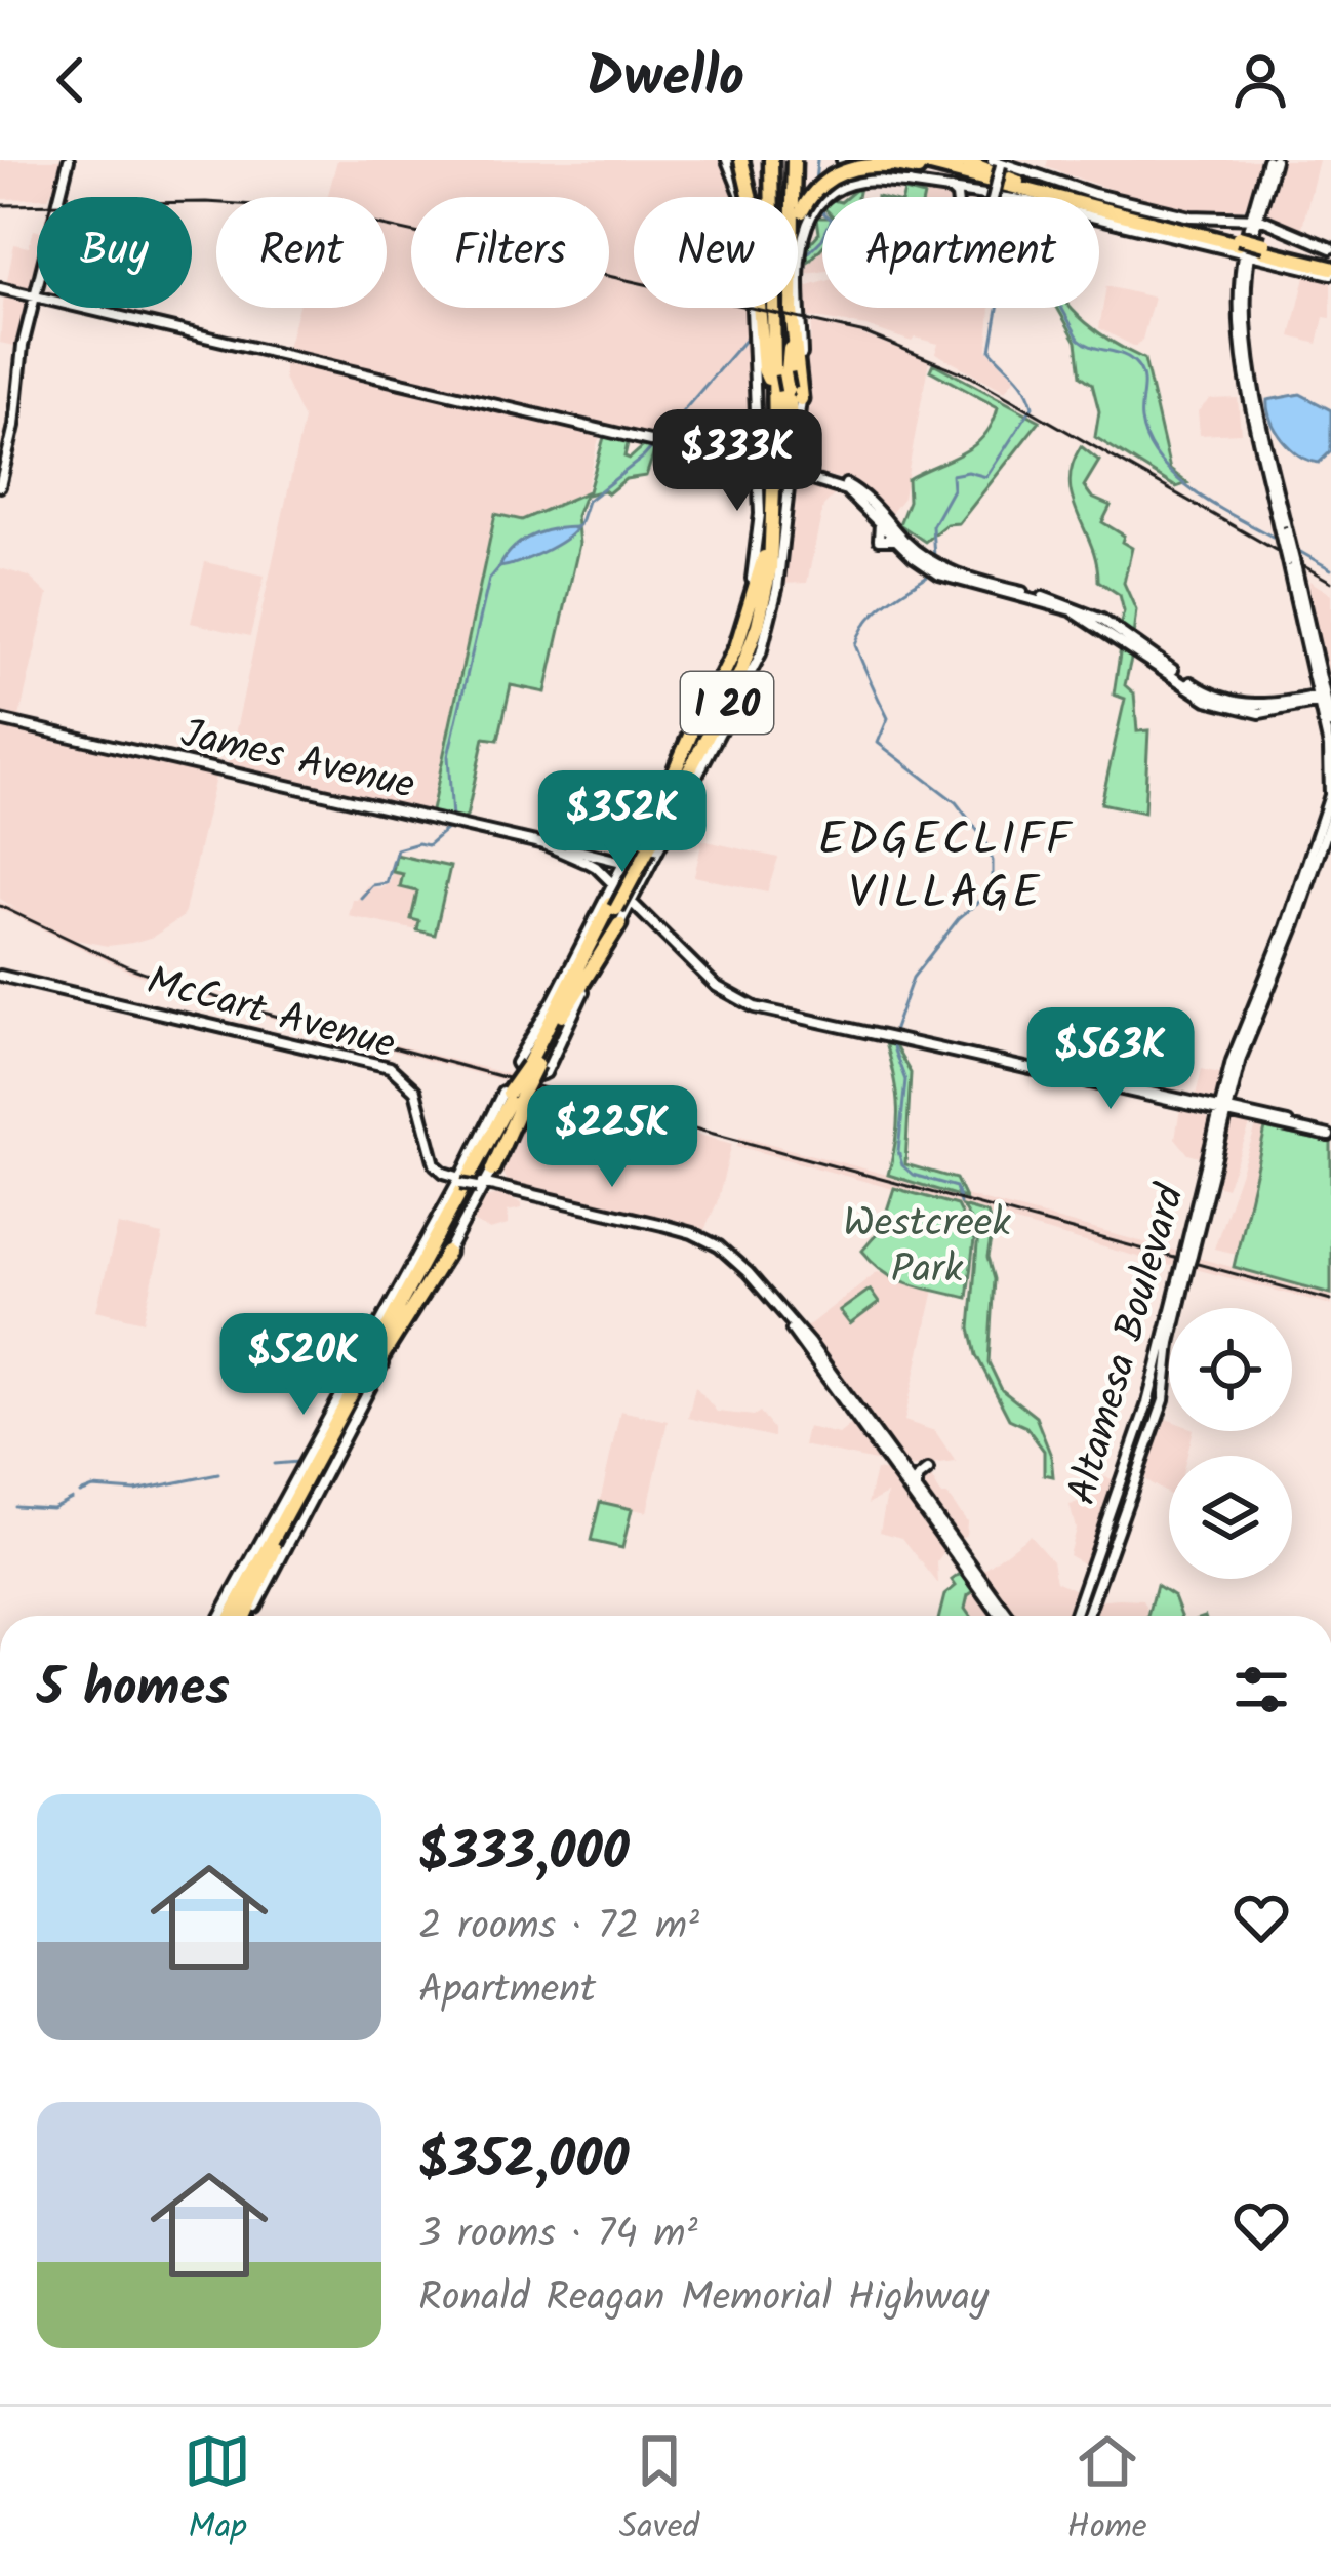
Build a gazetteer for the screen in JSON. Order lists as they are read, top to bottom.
{
  "streets": {
    "highway": ["I 20"],
    "main road": ["James Avenue", "McCart Avenue", "Altamesa Boulevard"]
  },
  "districts": ["EDGECLIFF VILLAGE"],
  "parks": ["Westcreek Park"],
  "page": {
    "header": "Dwello",
    "chip": [
      "Buy",
      "Rent",
      "Filters",
      "New",
      "Apartment"
    ],
    "price": [
      "$333K",
      "$352K",
      "$563K",
      "$225K",
      "$520K"
    ],
    "heading": "5 homes",
    "list": [
      {
        "name": "$333,000",
        "note": "2 rooms · 72 m² · Apartment"
      },
      {
        "name": "$352,000",
        "note": "3 rooms · 74 m² · Ronald Reagan Memorial Highway"
      }
    ],
    "tabs": ["Map", "Saved", "Home"]
  }
}
